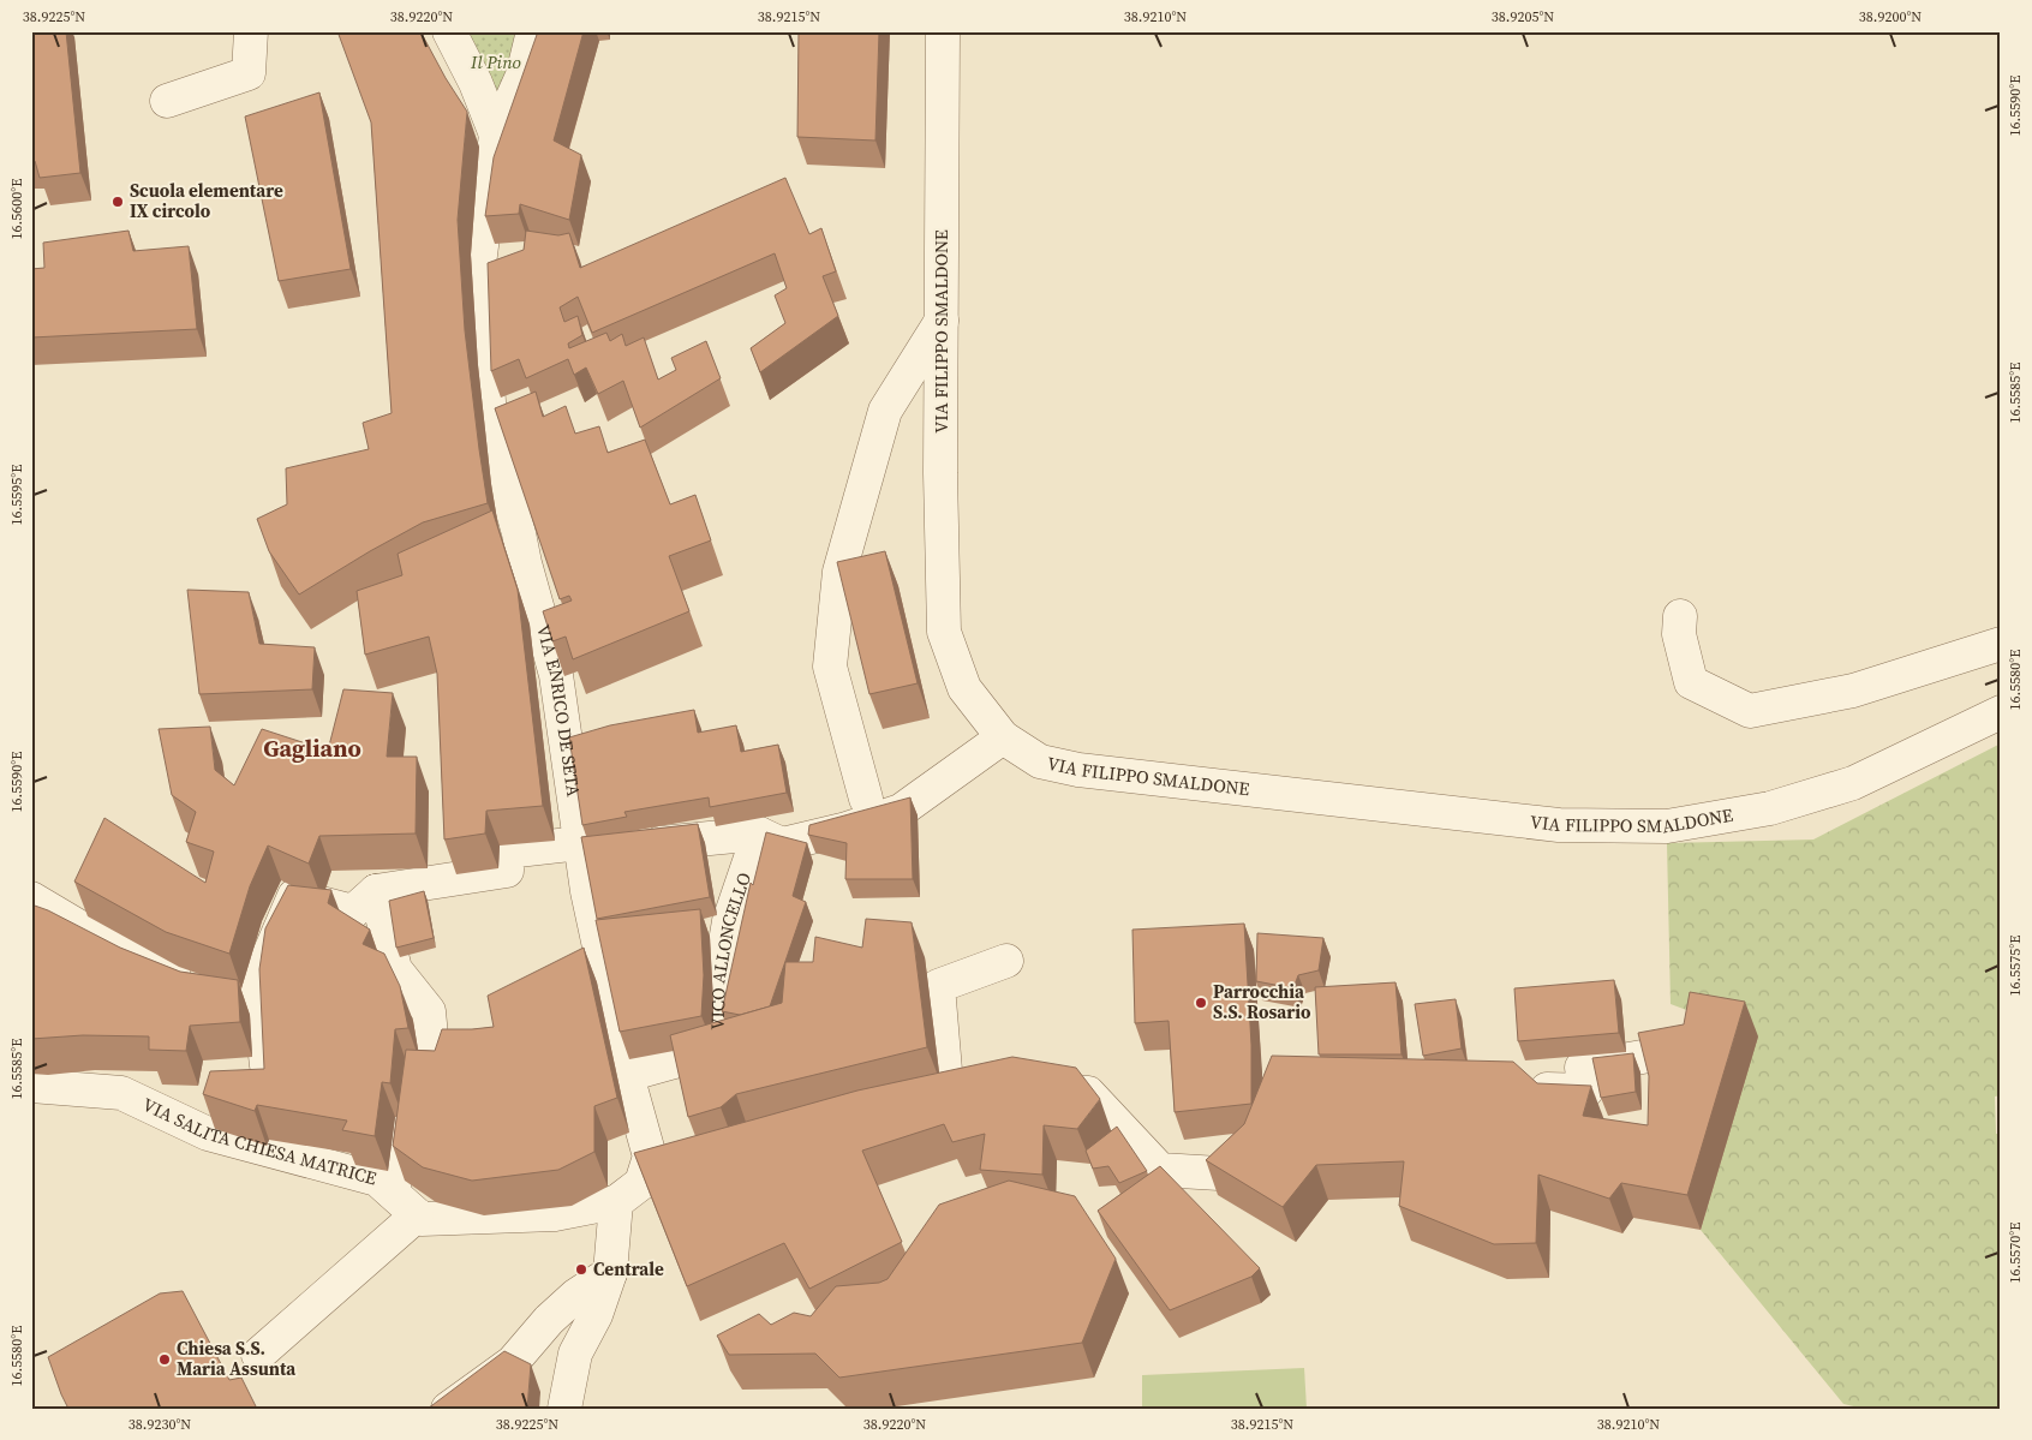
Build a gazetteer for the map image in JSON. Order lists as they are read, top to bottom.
{
  "streets": {
    "street": [
      "VIA FILIPPO SMALDONE",
      "VIA ENRICO DE SETA",
      "VICO ALLONCELLO",
      "VIA SALITA CHIESA MATRICE"
    ]
  },
  "crossings": [
    ["VIA ENRICO DE SETA", "VICO ALLONCELLO"]
  ],
  "districts": ["Gagliano"],
  "parks": ["Il Pino"],
  "places": [
    "Scuola elementare IX circolo",
    "Parrocchia S.S. Rosario",
    "Centrale",
    "Chiesa S.S. Maria Assunta"
  ],
  "coordinates": [
    "38.9225°N",
    "38.9220°N",
    "38.9215°N",
    "38.9210°N",
    "38.9205°N",
    "38.9200°N",
    "16.5590°E",
    "16.5600°E",
    "16.5585°E",
    "16.5595°E",
    "16.5580°E",
    "16.5575°E",
    "16.5570°E",
    "38.9230°N"
  ]
}
